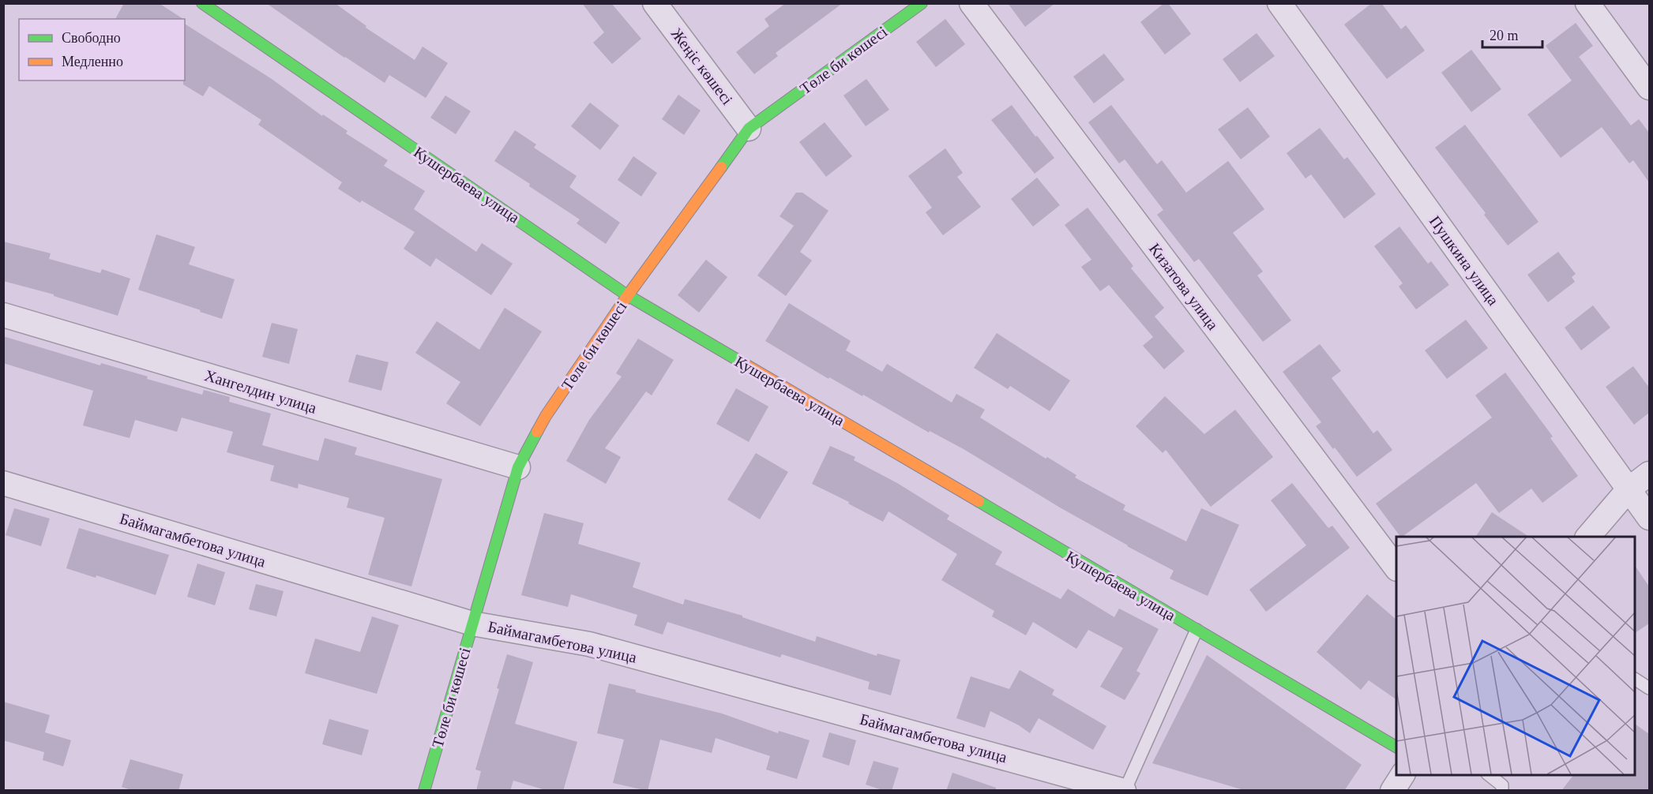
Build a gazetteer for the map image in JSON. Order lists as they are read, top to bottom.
{
  "streets": {
    "street": [
      "Төле би көшесі",
      "Жеңіс көшесі",
      "Кушербаева улица",
      "Пушкина улица",
      "Кизатова улица",
      "Хангелдин улица",
      "Баймагамбетова улица"
    ]
  },
  "crossings": [
    ["Төле би көшесі", "Жеңіс көшесі"],
    ["Төле би көшесі", "Кушербаева улица"],
    ["Төле би көшесі", "Хангелдин улица"],
    ["Төле би көшесі", "Баймагамбетова улица"]
  ],
  "legend": ["Свободно", "Медленно"],
  "scale_bar": "20 m"
}
